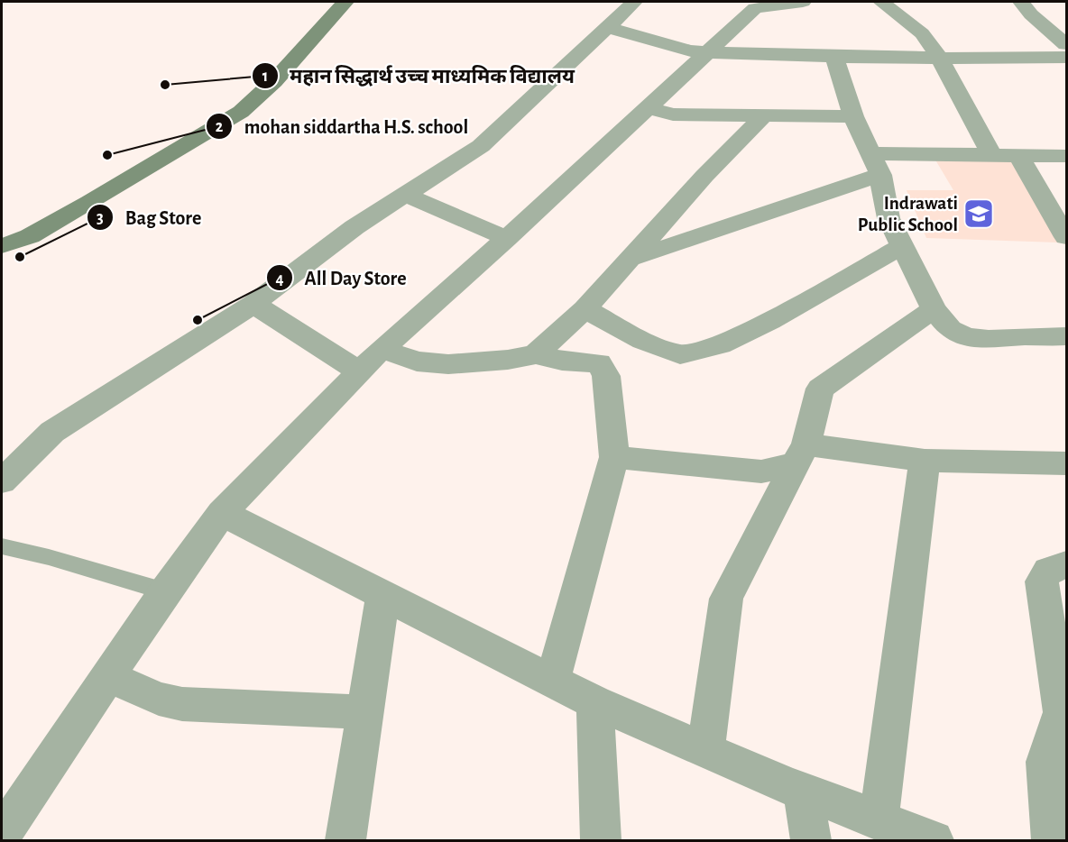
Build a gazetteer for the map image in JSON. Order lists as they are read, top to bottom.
{
  "places": {
    "other": [
      "महान सिद्धार्थ उच्च माध्यमिक विद्यालय",
      "mohan siddartha H.S. school",
      "Bag Store",
      "All Day Store"
    ],
    "school or university": ["Indrawati Public School"]
  }
}
